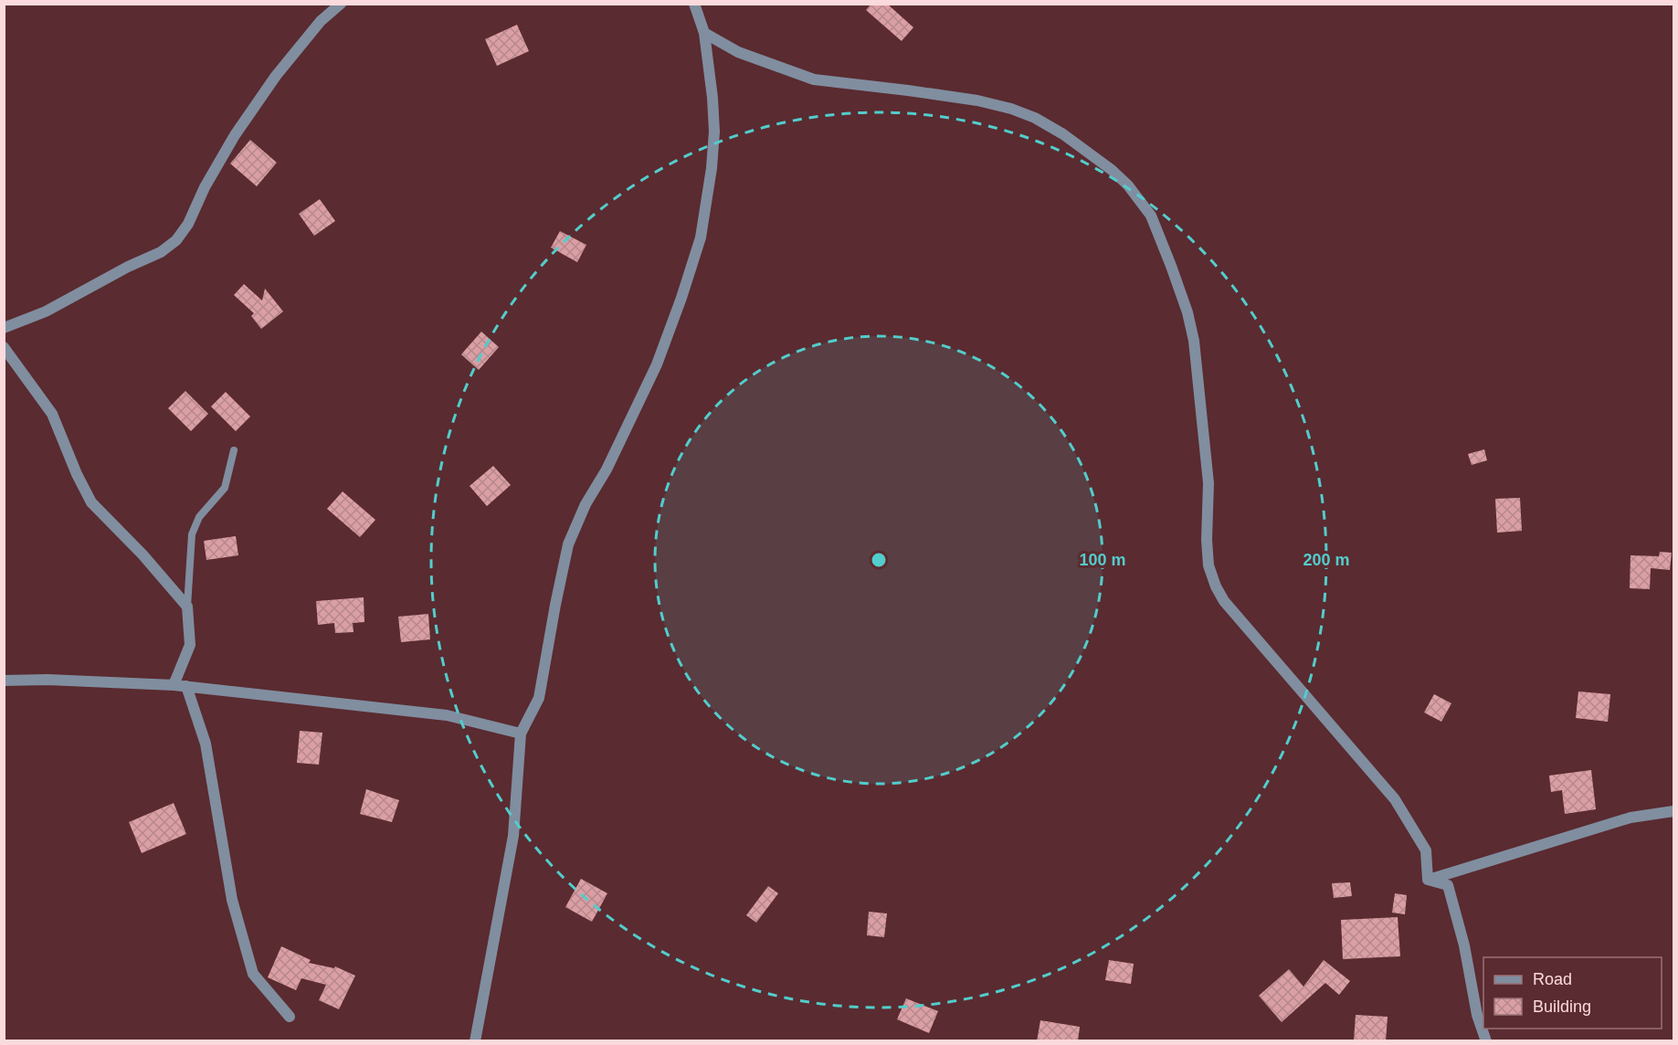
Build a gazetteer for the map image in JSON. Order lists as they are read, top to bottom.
{
  "legend": ["Road", "Building"],
  "rings": ["100 m", "200 m"]
}
